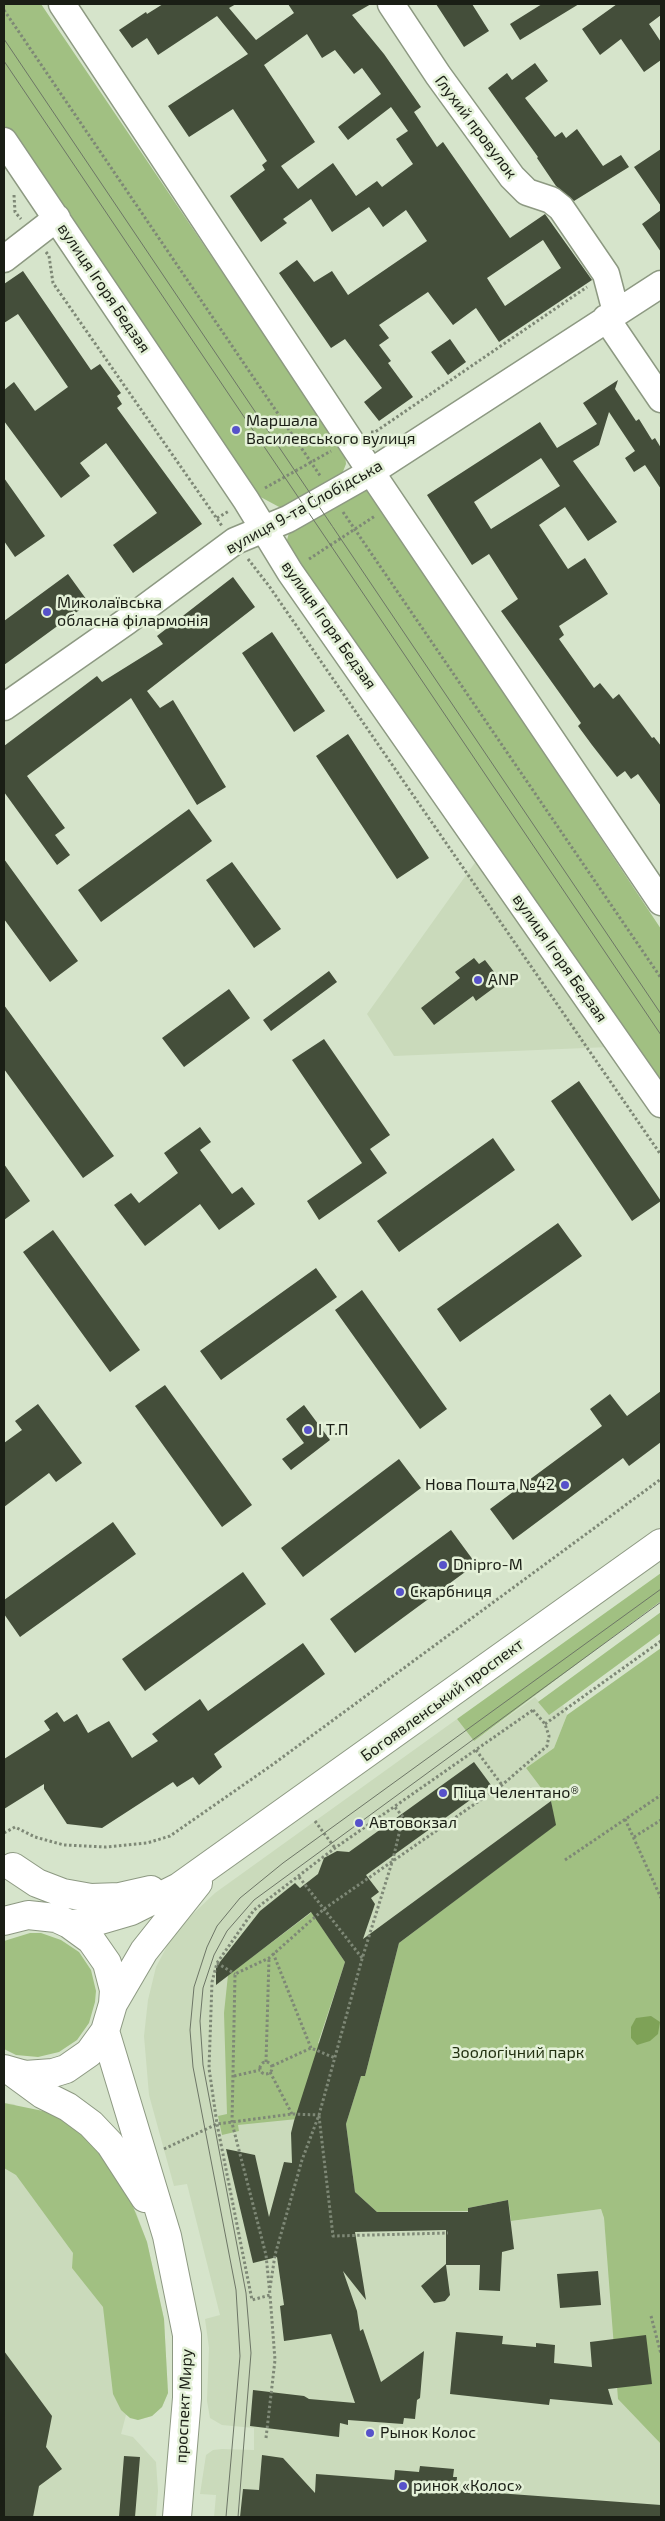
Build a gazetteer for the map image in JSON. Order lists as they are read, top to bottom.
{
  "streets": {
    "main road": ["Богоявленський проспект", "проспект Миру"],
    "street": ["Глухий провулок", "вулиця Ігоря Бедзая", "вулиця 9-та Слобідська"]
  },
  "crossings": [
    ["Глухий провулок", "вулиця 9-та Слобідська"],
    ["вулиця Ігоря Бедзая", "вулиця 9-та Слобідська"],
    ["Богоявленський проспект", "проспект Миру"]
  ],
  "parks": ["Зоологічний парк"],
  "places": [
    "Маршала Василевського вулиця",
    "Миколаївська обласна філармонія",
    "ANP",
    "І Т.П",
    "Нова Пошта №42",
    "Dnipro-M",
    "Скарбниця",
    "Піца Челентано®",
    "Автовокзал",
    "Рынок Колос",
    "ринок «Колос»"
  ]
}
